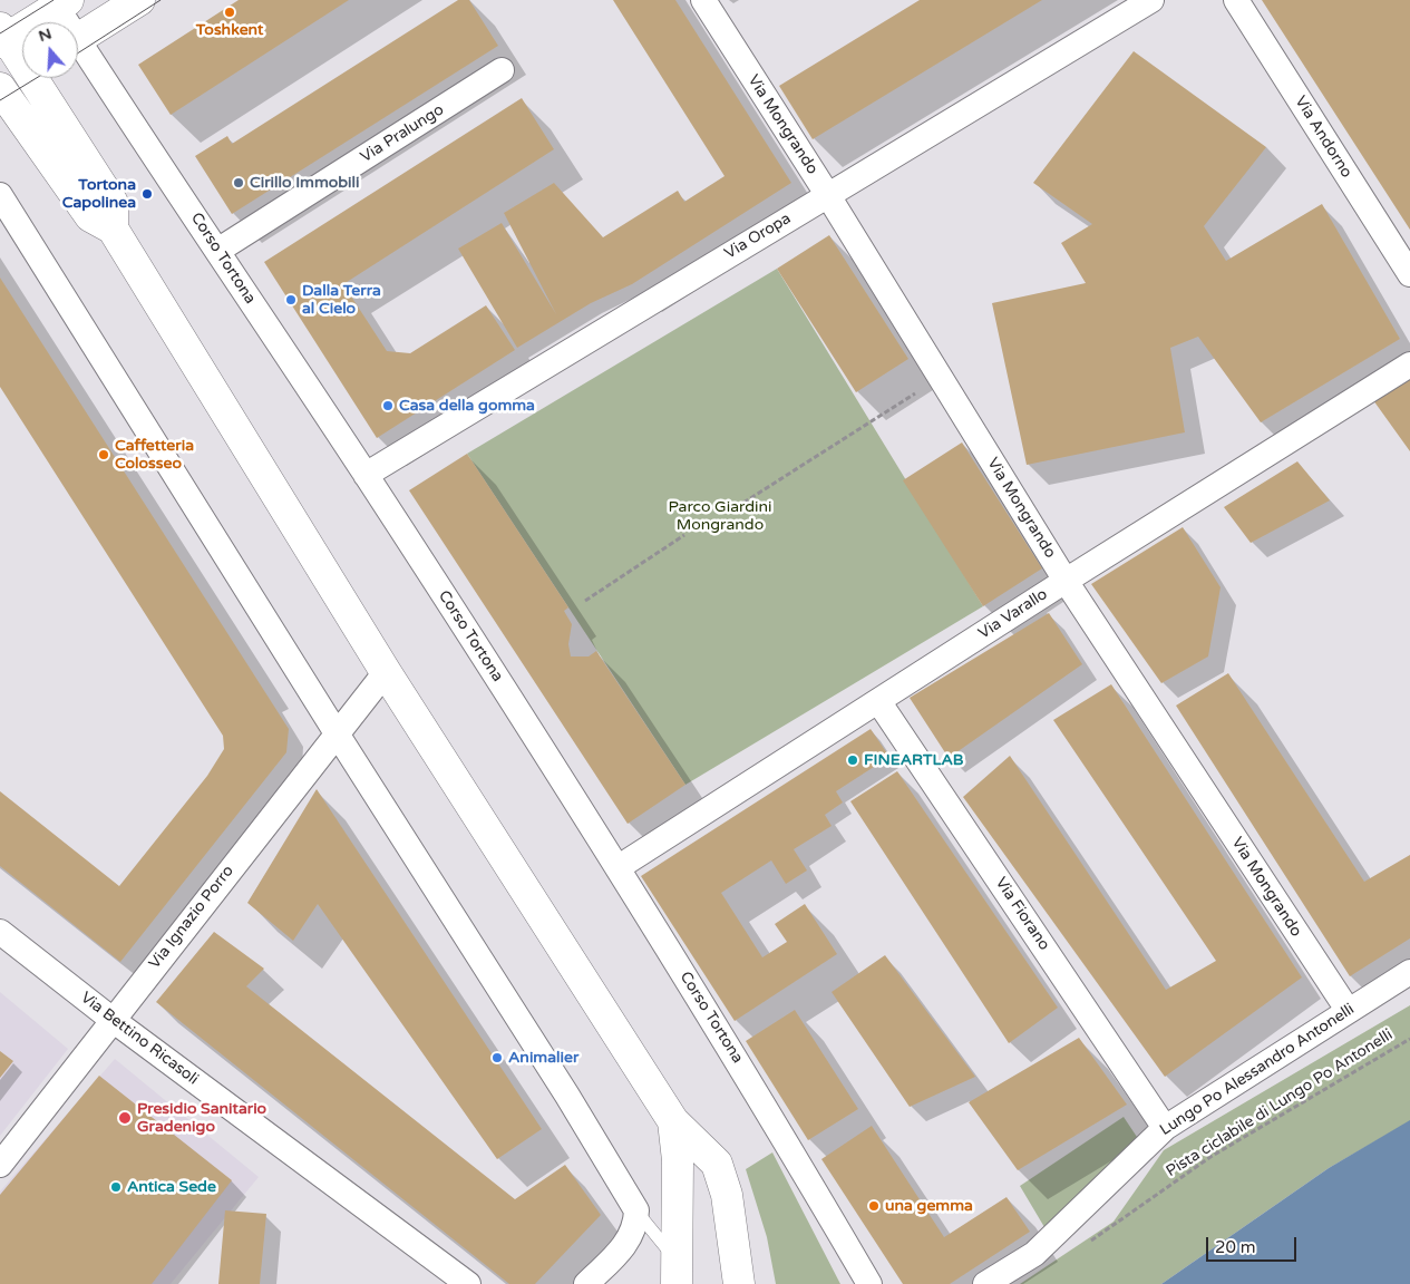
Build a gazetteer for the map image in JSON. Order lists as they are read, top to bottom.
{
  "streets": {
    "street": [
      "Via Mongrando",
      "Via Pralungo",
      "Via Andorno",
      "Via Oropa",
      "Corso Tortona",
      "Via Varallo",
      "Via Fiorano",
      "Via Ignazio Porro",
      "Via Bettino Ricasoli",
      "Lungo Po Alessandro Antonelli"
    ],
    "path": ["Pista ciclabile di Lungo Po Antonelli"]
  },
  "crossings": [
    ["Via Mongrando", "Via Oropa"],
    ["Via Mongrando", "Via Varallo"],
    ["Via Mongrando", "Lungo Po Alessandro Antonelli"],
    ["Via Pralungo", "Corso Tortona"],
    ["Via Oropa", "Corso Tortona"],
    ["Corso Tortona", "Via Varallo"],
    ["Via Varallo", "Via Fiorano"],
    ["Via Fiorano", "Lungo Po Alessandro Antonelli"],
    ["Via Ignazio Porro", "Via Bettino Ricasoli"]
  ],
  "parks": ["Parco Giardini Mongrando"],
  "places": [
    "Toshkent",
    "Cirillo Immobili",
    "Tortona Capolinea",
    "Dalla Terra al Cielo",
    "Casa della gomma",
    "Caffetteria Colosseo",
    "FINEARTLAB",
    "Animalier",
    "Presidio Sanitario Gradenigo",
    "Antica Sede",
    "una gemma"
  ],
  "scale_bar": "20 m",
  "north": "top"
}
